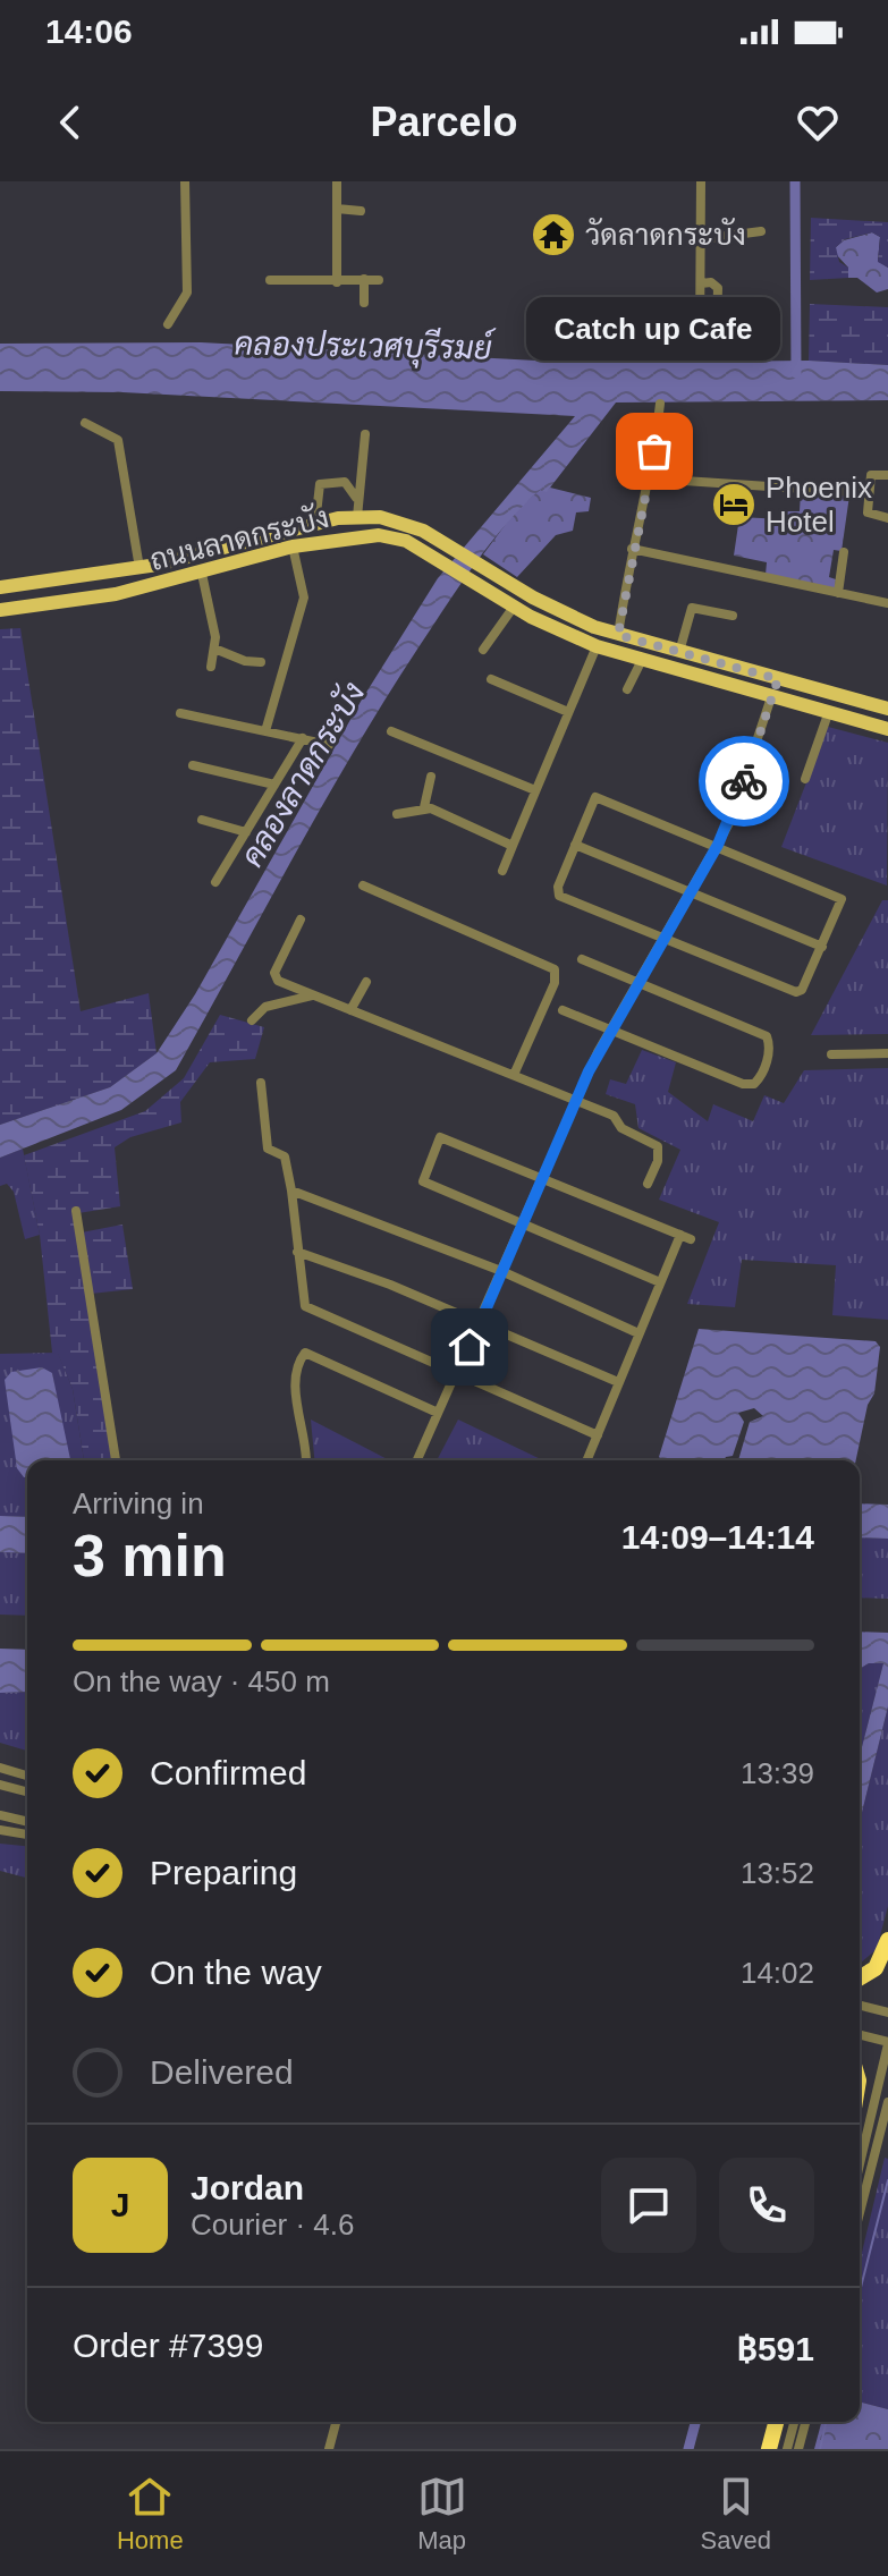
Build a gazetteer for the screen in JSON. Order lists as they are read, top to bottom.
{
  "streets": {
    "main road": ["ถนนลาดกระบัง"]
  },
  "water": ["คลองประเวศบุรีรมย์", "คลองลาดกระบัง"],
  "places": {
    "temple": ["วัดลาดกระบัง"],
    "other": ["Catch up Cafe"],
    "hotel": ["Phoenix Hotel"]
  },
  "page": {
    "status": "14:06",
    "header": "Parcelo",
    "bubble": "Catch up Cafe",
    "heading": ["3 min", "Arriving in", "14:09–14:14"],
    "panel": [
      "Jordan",
      "Courier · 4.6",
      "Order #7399",
      "฿591"
    ],
    "bar": "On the way · 450 m",
    "list": [
      ["Confirmed", "13:39"],
      ["Preparing", "13:52"],
      ["On the way", "14:02"],
      "Delivered"
    ],
    "round": "J",
    "tabs": ["Home", "Map", "Saved"]
  }
}
